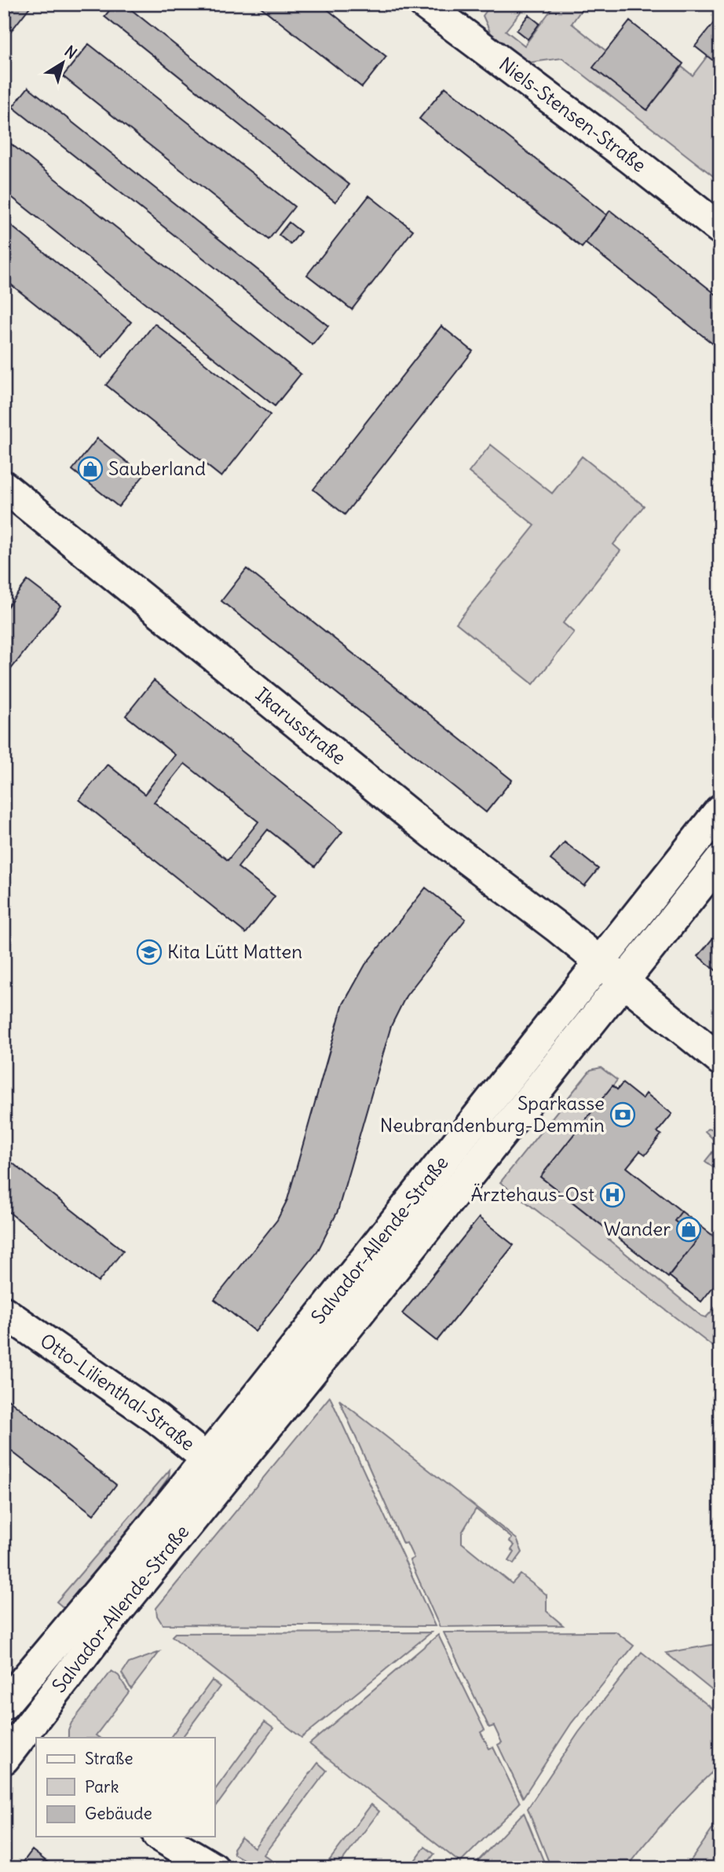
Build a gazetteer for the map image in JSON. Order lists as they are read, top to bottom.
{
  "streets": {
    "street": [
      "Niels-Stensen-Straße",
      "Ikarusstraße",
      "Salvador-Allende-Straße",
      "Otto-Lilienthal-Straße"
    ]
  },
  "crossings": [
    ["Ikarusstraße", "Salvador-Allende-Straße"],
    ["Salvador-Allende-Straße", "Otto-Lilienthal-Straße"]
  ],
  "places": {
    "shop": ["Sauberland", "Wander"],
    "school or university": ["Kita Lütt Matten"],
    "bank": ["Sparkasse Neubrandenburg-Demmin"],
    "hospital": ["Ärztehaus-Ost"]
  },
  "legend": ["Straße", "Park", "Gebäude"],
  "north": "top right"
}
